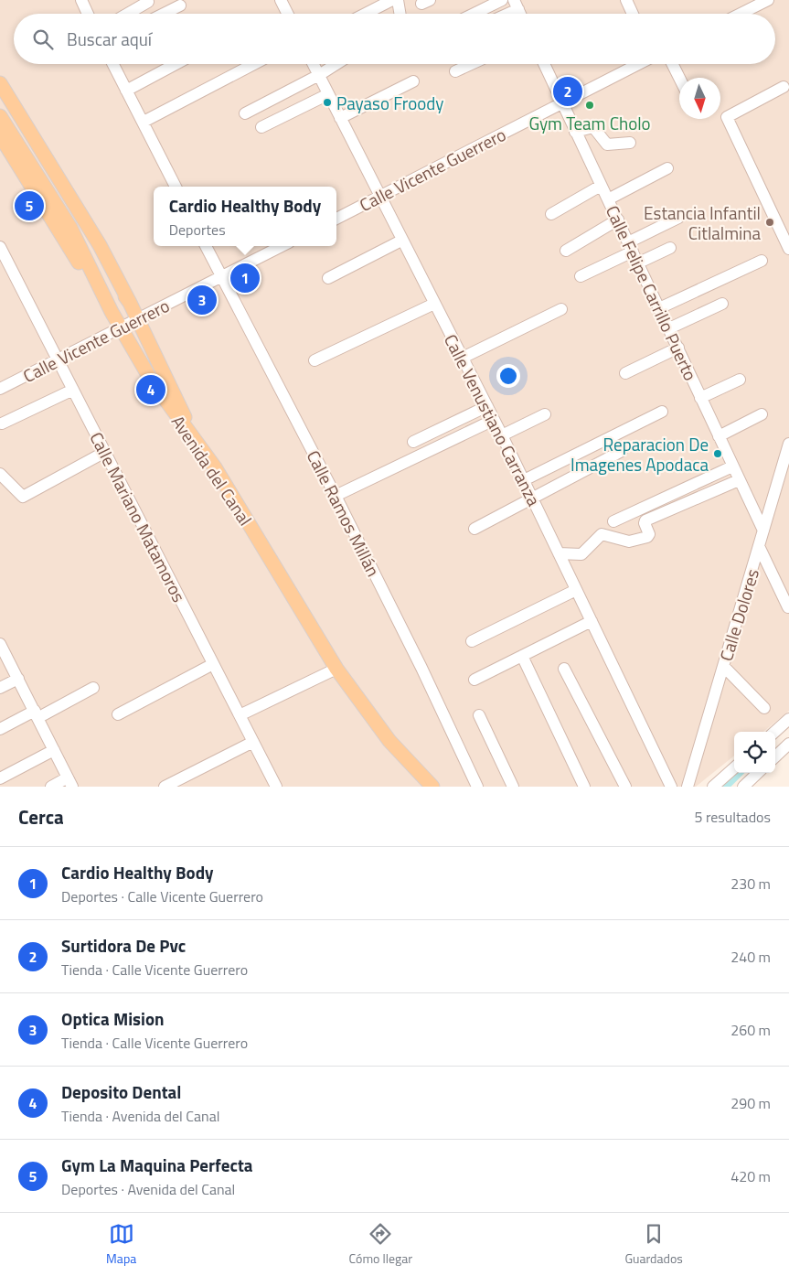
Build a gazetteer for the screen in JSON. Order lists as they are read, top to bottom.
{
  "streets": {
    "main road": ["Avenida del Canal"],
    "street": [
      "Calle Vicente Guerrero",
      "Calle Felipe Carrillo Puerto",
      "Calle Venustiano Carranza",
      "Calle Ramos Millán",
      "Calle Mariano Matamoros",
      "Calle Dolores"
    ]
  },
  "crossings": [
    ["Calle Vicente Guerrero", "Calle Felipe Carrillo Puerto"],
    ["Calle Vicente Guerrero", "Calle Venustiano Carranza"],
    ["Calle Vicente Guerrero", "Avenida del Canal"],
    ["Calle Vicente Guerrero", "Calle Ramos Millán"],
    ["Calle Vicente Guerrero", "Calle Mariano Matamoros"],
    ["Calle Felipe Carrillo Puerto", "Calle Dolores"]
  ],
  "places": [
    "Payaso Froody",
    "Gym Team Cholo",
    "Estancia Infantil Citlalmina",
    "Reparacion De Imagenes Apodaca"
  ],
  "north": "bottom",
  "page": {
    "search": "Buscar aquí",
    "pins": [
      "2",
      "5",
      "1",
      "3",
      "4"
    ],
    "popup": ["Cardio Healthy Body", "Deportes"],
    "heading": ["Cerca", "5 resultados"],
    "list": [
      {
        "mark": "1",
        "name": "Cardio Healthy Body",
        "note": "Deportes · Calle Vicente Guerrero",
        "value": "230 m"
      },
      {
        "mark": "2",
        "name": "Surtidora De Pvc",
        "note": "Tienda · Calle Vicente Guerrero",
        "value": "240 m"
      },
      {
        "mark": "3",
        "name": "Optica Mision",
        "note": "Tienda · Calle Vicente Guerrero",
        "value": "260 m"
      },
      {
        "mark": "4",
        "name": "Deposito Dental",
        "note": "Tienda · Avenida del Canal",
        "value": "290 m"
      },
      {
        "mark": "5",
        "name": "Gym La Maquina Perfecta",
        "note": "Deportes · Avenida del Canal",
        "value": "420 m"
      }
    ],
    "nav": ["Mapa", "Cómo llegar", "Guardados"]
  }
}
